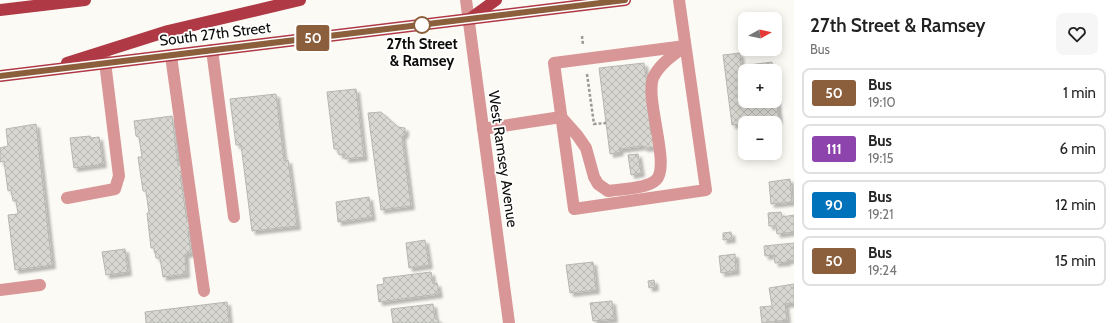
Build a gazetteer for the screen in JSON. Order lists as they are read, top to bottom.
{
  "streets": {
    "main road": ["South 27th Street"],
    "street": ["West Ramsey Avenue"]
  },
  "crossings": [
    ["South 27th Street", "West Ramsey Avenue"]
  ],
  "places": ["27th Street & Ramsey"],
  "lines": ["bus line 50"],
  "north": "right",
  "page": {
    "on_map": "50",
    "heading": ["27th Street & Ramsey", "Bus"],
    "map_buttons": ["+", "−"],
    "list": [
      {
        "mark": "50",
        "name": "Bus",
        "note": "19:10",
        "value": "1 min"
      },
      {
        "mark": "111",
        "name": "Bus",
        "note": "19:15",
        "value": "6 min"
      },
      {
        "mark": "90",
        "name": "Bus",
        "note": "19:21",
        "value": "12 min"
      },
      {
        "mark": "50",
        "name": "Bus",
        "note": "19:24",
        "value": "15 min"
      }
    ]
  }
}
